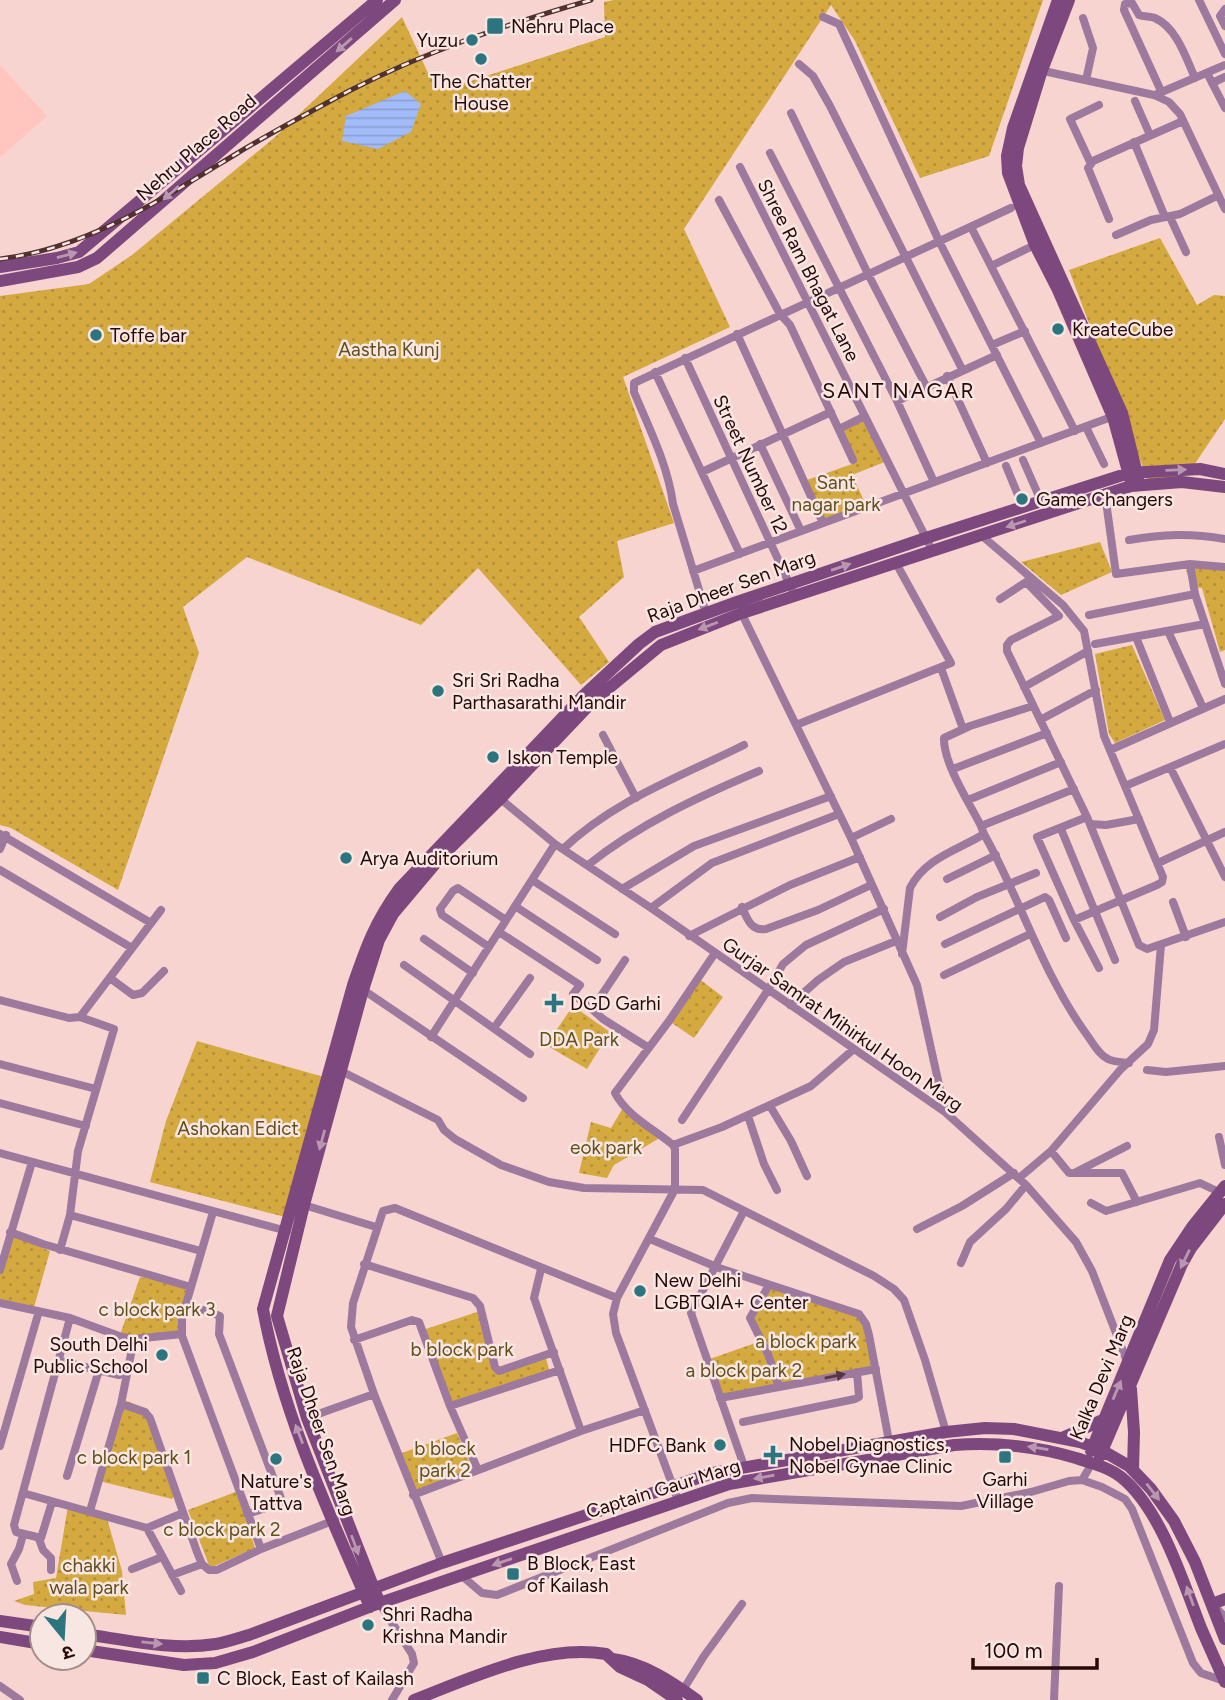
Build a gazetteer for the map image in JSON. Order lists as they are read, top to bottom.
{
  "streets": {
    "street": [
      "Nehru Place Road",
      "Shree Ram Bhagat Lane",
      "Street Number 12",
      "Raja Dheer Sen Marg",
      "Gurjar Samrat Mihirkul Hoon Marg",
      "Kalka Devi Marg",
      "Captain Gaur Marg"
    ]
  },
  "crossings": [
    ["Shree Ram Bhagat Lane", "Raja Dheer Sen Marg"],
    ["Street Number 12", "Raja Dheer Sen Marg"],
    ["Raja Dheer Sen Marg", "Gurjar Samrat Mihirkul Hoon Marg"],
    ["Raja Dheer Sen Marg", "Captain Gaur Marg"],
    ["Gurjar Samrat Mihirkul Hoon Marg", "Kalka Devi Marg"],
    ["Kalka Devi Marg", "Captain Gaur Marg"]
  ],
  "districts": ["SANT NAGAR"],
  "parks": [
    "Aastha Kunj",
    "Sant nagar park",
    "DDA Park",
    "Ashokan Edict",
    "eok park",
    "c block park 3",
    "a block park",
    "b block park",
    "a block park 2",
    "b block park 2",
    "c block park 1",
    "c block park 2",
    "chakki wala park"
  ],
  "places": {
    "transit": [
      "Nehru Place",
      "Garhi Village",
      "B Block, East of Kailash",
      "C Block, East of Kailash"
    ],
    "other": [
      "Yuzu",
      "The Chatter House",
      "KreateCube",
      "Toffe bar",
      "Game Changers",
      "Sri Sri Radha Parthasarathi Mandir",
      "Iskon Temple",
      "Arya Auditorium",
      "New Delhi LGBTQIA+ Center",
      "South Delhi Public School",
      "HDFC Bank",
      "Nature's Tattva",
      "Shri Radha Krishna Mandir"
    ],
    "health": ["DGD Garhi", "Nobel Diagnostics, Nobel Gynae Clinic"]
  },
  "scale_bar": "100 m",
  "north": "bottom"
}
